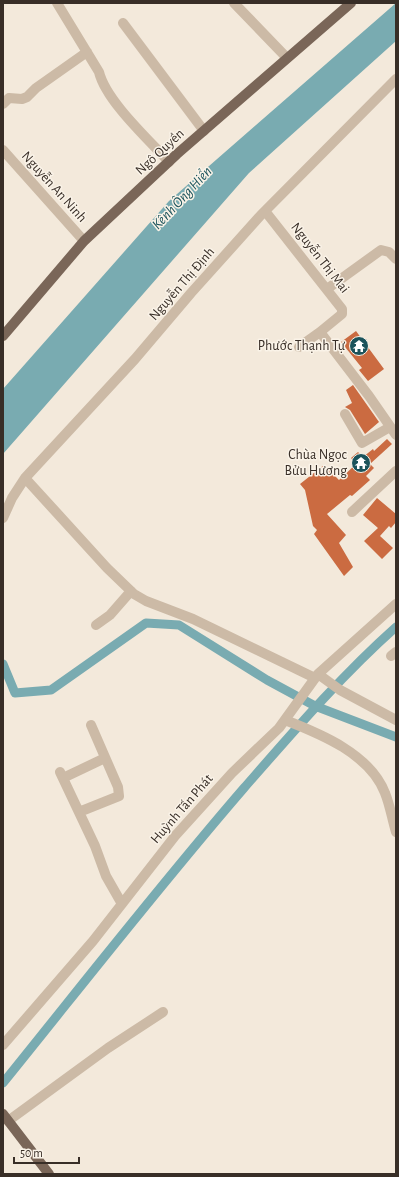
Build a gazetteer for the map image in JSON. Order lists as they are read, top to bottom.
{
  "streets": {
    "main road": ["Ngô Quyền"],
    "street": [
      "Nguyễn An Ninh",
      "Nguyễn Thị Mai",
      "Nguyễn Thị Định",
      "Huỳnh Tấn Phát"
    ]
  },
  "crossings": [
    ["Ngô Quyền", "Nguyễn An Ninh"],
    ["Nguyễn Thị Mai", "Nguyễn Thị Định"]
  ],
  "water": ["Kênh Ông Hiển"],
  "places": {
    "temple": ["Phước Thạnh Tự", "Chùa Ngọc Bửu Hương"]
  },
  "scale_bar": "50 m"
}
